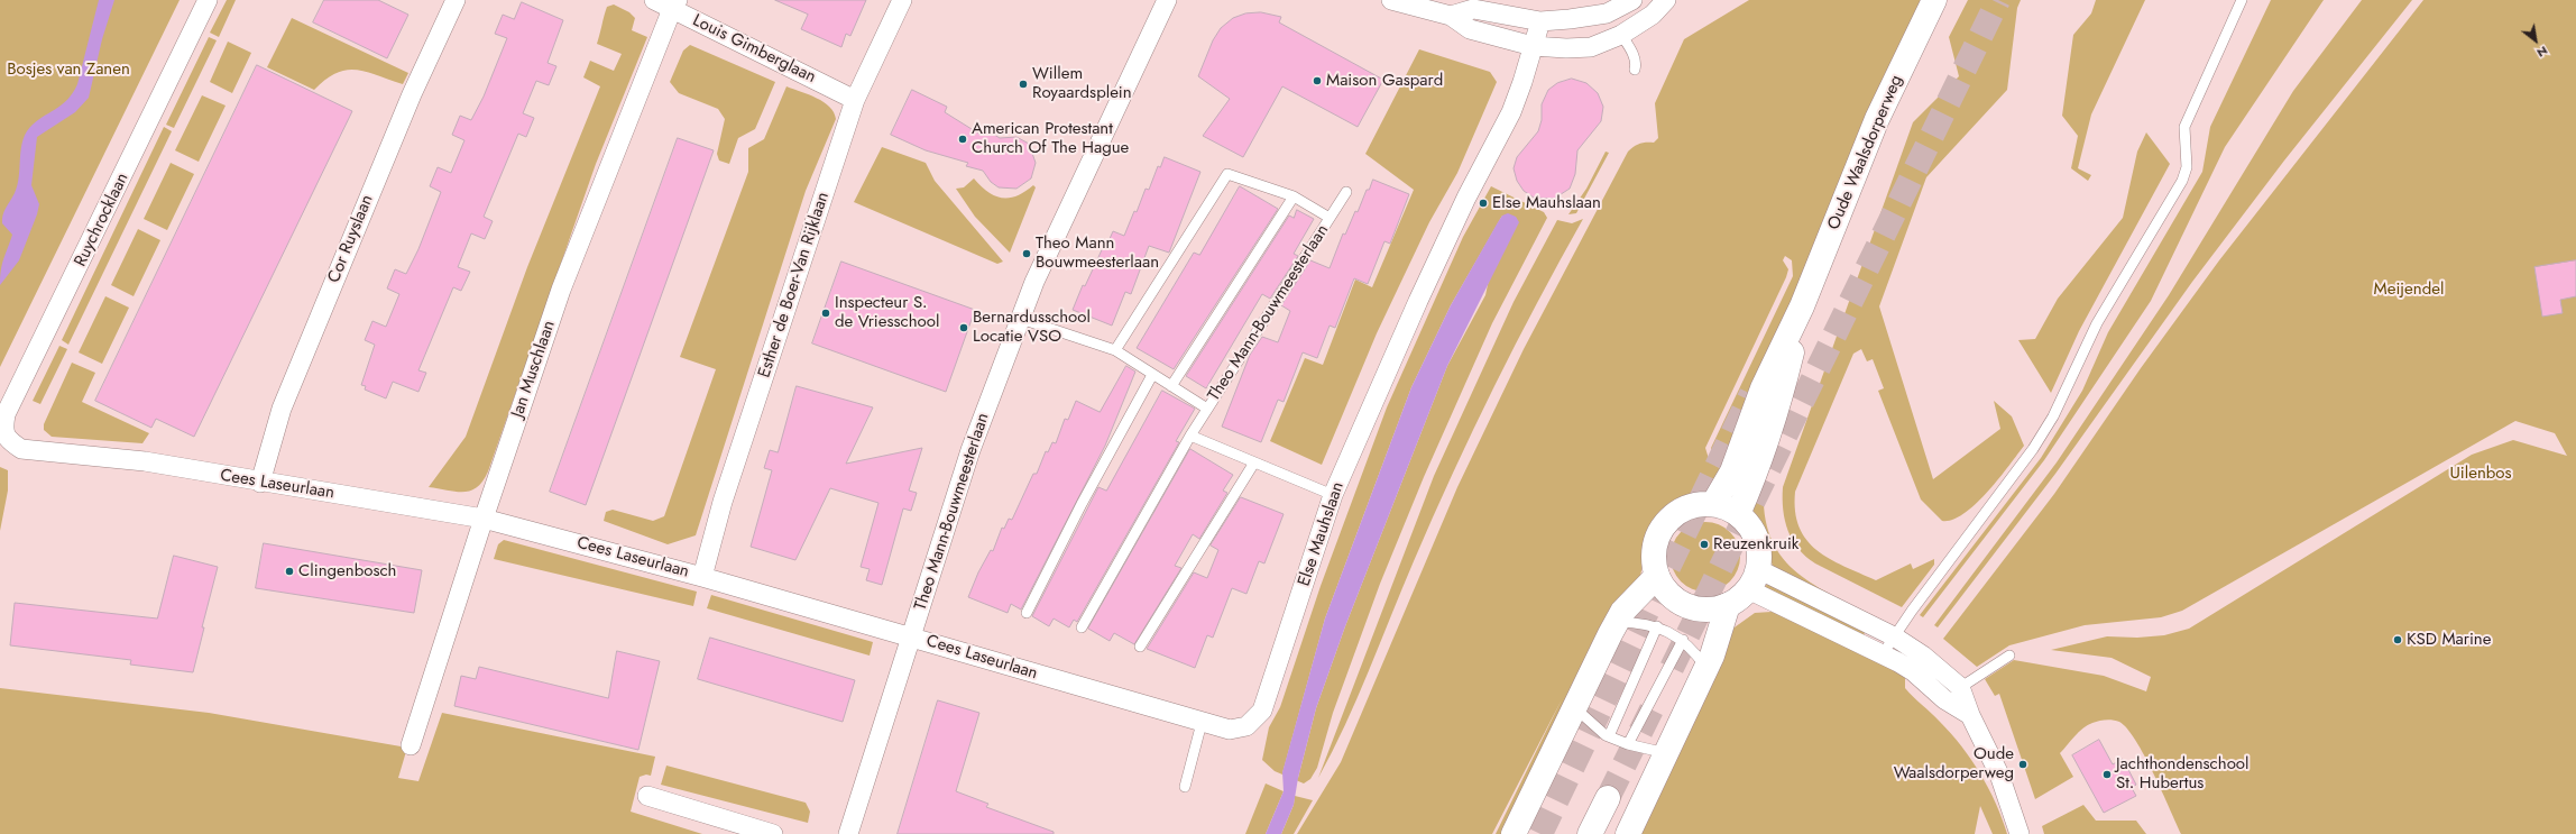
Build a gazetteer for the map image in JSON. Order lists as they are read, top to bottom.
{
  "streets": {
    "main road": ["Oude Waalsdorperweg"],
    "street": [
      "Louis Gimberglaan",
      "Ruychrocklaan",
      "Cor Ruyslaan",
      "Esther de Boer-Van Rijklaan",
      "Theo Mann-Bouwmeesterlaan",
      "Jan Muschlaan",
      "Cees Laseurlaan",
      "Else Mauhslaan"
    ]
  },
  "crossings": [
    ["Louis Gimberglaan", "Esther de Boer-Van Rijklaan"],
    ["Louis Gimberglaan", "Jan Muschlaan"],
    ["Ruychrocklaan", "Cees Laseurlaan"],
    ["Cor Ruyslaan", "Cees Laseurlaan"],
    ["Esther de Boer-Van Rijklaan", "Cees Laseurlaan"],
    ["Theo Mann-Bouwmeesterlaan", "Cees Laseurlaan"],
    ["Jan Muschlaan", "Cees Laseurlaan"],
    ["Cees Laseurlaan", "Else Mauhslaan"]
  ],
  "parks": ["Bosjes van Zanen", "Meijendel", "Uilenbos"],
  "places": [
    "Maison Gaspard",
    "Willem Royaardsplein",
    "American Protestant Church Of The Hague",
    "Else Mauhslaan",
    "Theo Mann Bouwmeesterlaan",
    "Inspecteur S. de Vriesschool",
    "Bernardusschool Locatie VSO",
    "Reuzenkruik",
    "Clingenbosch",
    "KSD Marine",
    "Oude Waalsdorperweg",
    "Jachthondenschool St. Hubertus"
  ],
  "north": "bottom right"
}
